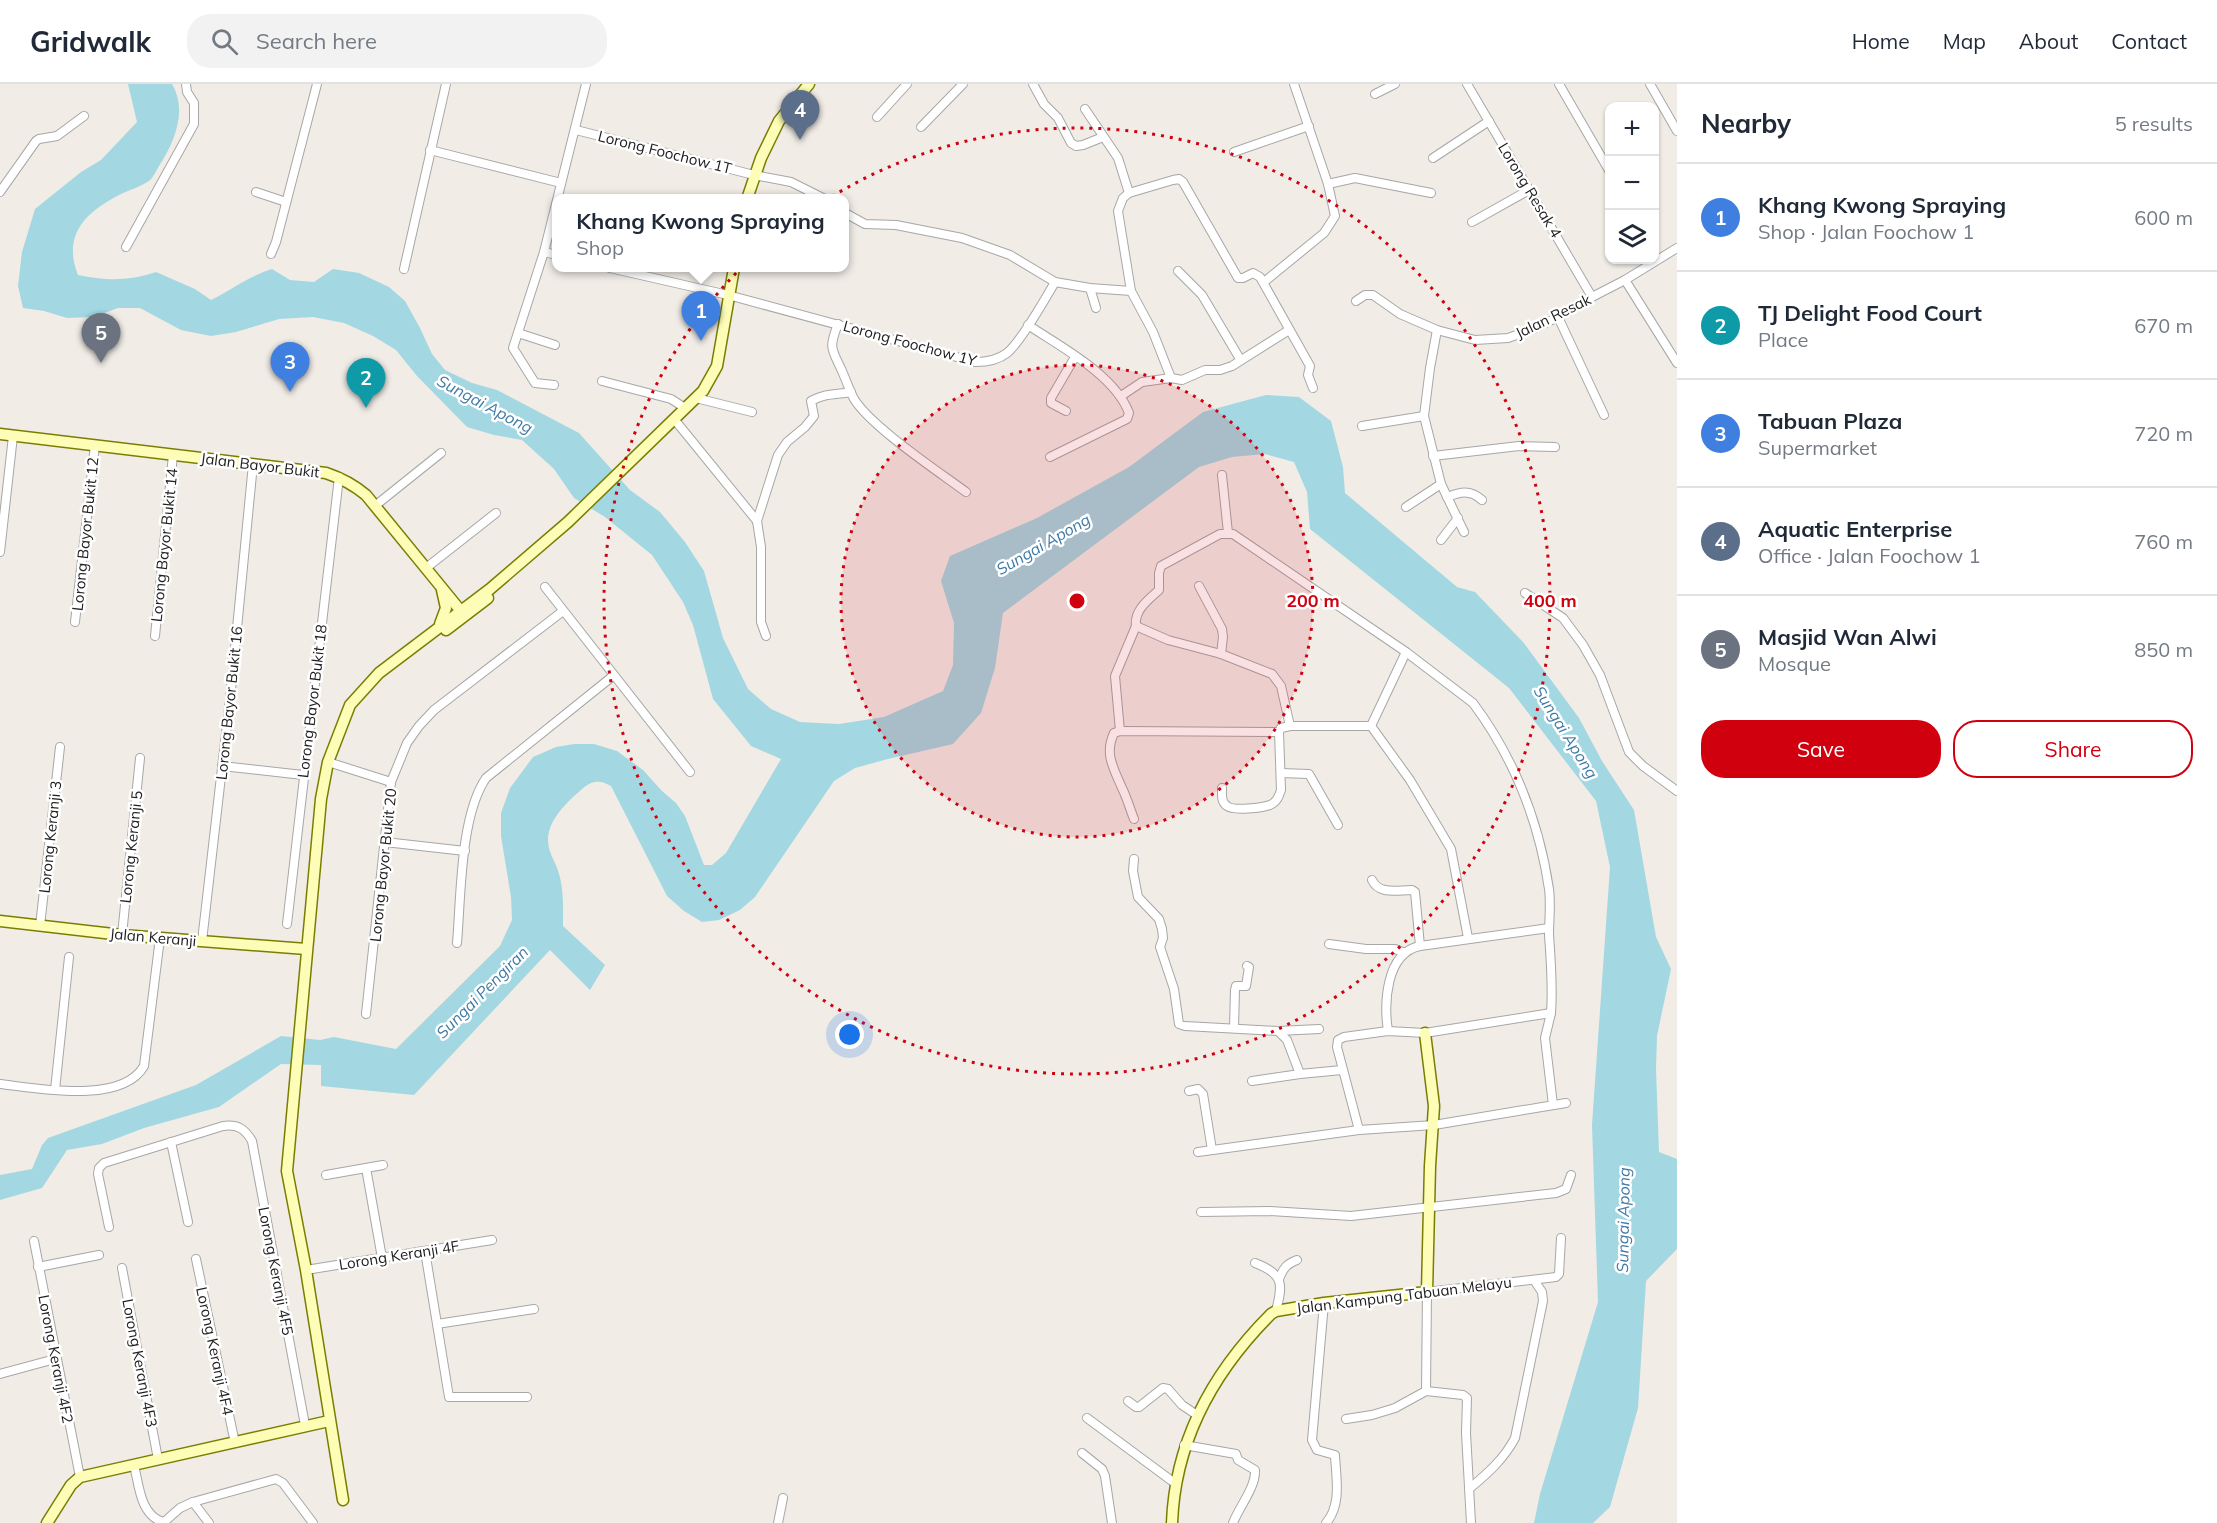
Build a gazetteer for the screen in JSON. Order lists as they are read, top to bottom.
{
  "streets": {
    "street": [
      "Lorong Foochow 1T",
      "Lorong Resak 4",
      "Jalan Resak",
      "Lorong Foochow 1Y",
      "Jalan Bayor Bukit",
      "Lorong Bayor Bukit 12",
      "Lorong Bayor Bukit 14",
      "Lorong Bayor Bukit 18",
      "Lorong Bayor Bukit 16",
      "Lorong Keranji 3",
      "Lorong Keranji 5",
      "Lorong Bayor Bukit 20",
      "Jalan Keranji",
      "Lorong Keranji 4F",
      "Lorong Keranji 4F5",
      "Jalan Kampung Tabuan Melayu",
      "Lorong Keranji 4F4",
      "Lorong Keranji 4F2",
      "Lorong Keranji 4F3"
    ]
  },
  "crossings": [
    ["Lorong Resak 4", "Jalan Resak"],
    ["Jalan Bayor Bukit", "Lorong Bayor Bukit 12"],
    ["Jalan Bayor Bukit", "Lorong Bayor Bukit 14"],
    ["Jalan Bayor Bukit", "Lorong Bayor Bukit 18"],
    ["Jalan Bayor Bukit", "Lorong Bayor Bukit 16"],
    ["Lorong Bayor Bukit 16", "Jalan Keranji"],
    ["Lorong Keranji 3", "Jalan Keranji"],
    ["Lorong Keranji 5", "Jalan Keranji"]
  ],
  "water": ["Sungai Apong", "Sungai Pengiran"],
  "page": {
    "header": "Gridwalk",
    "search": "Search here",
    "nav": [
      "Home",
      "Map",
      "About",
      "Contact"
    ],
    "heading": ["Nearby", "5 results"],
    "pins": [
      "4",
      "1",
      "5",
      "3",
      "2"
    ],
    "map_buttons": ["+", "−"],
    "list": [
      {
        "mark": "1",
        "name": "Khang Kwong Spraying",
        "note": "Shop · Jalan Foochow 1",
        "value": "600 m"
      },
      {
        "mark": "2",
        "name": "TJ Delight Food Court",
        "note": "Place",
        "value": "670 m"
      },
      {
        "mark": "3",
        "name": "Tabuan Plaza",
        "note": "Supermarket",
        "value": "720 m"
      },
      {
        "mark": "4",
        "name": "Aquatic Enterprise",
        "note": "Office · Jalan Foochow 1",
        "value": "760 m"
      },
      {
        "mark": "5",
        "name": "Masjid Wan Alwi",
        "note": "Mosque",
        "value": "850 m"
      }
    ],
    "popup": ["Khang Kwong Spraying", "Shop"],
    "buttons": ["Save", "Share"]
  },
  "rings": ["200 m", "400 m"]
}
